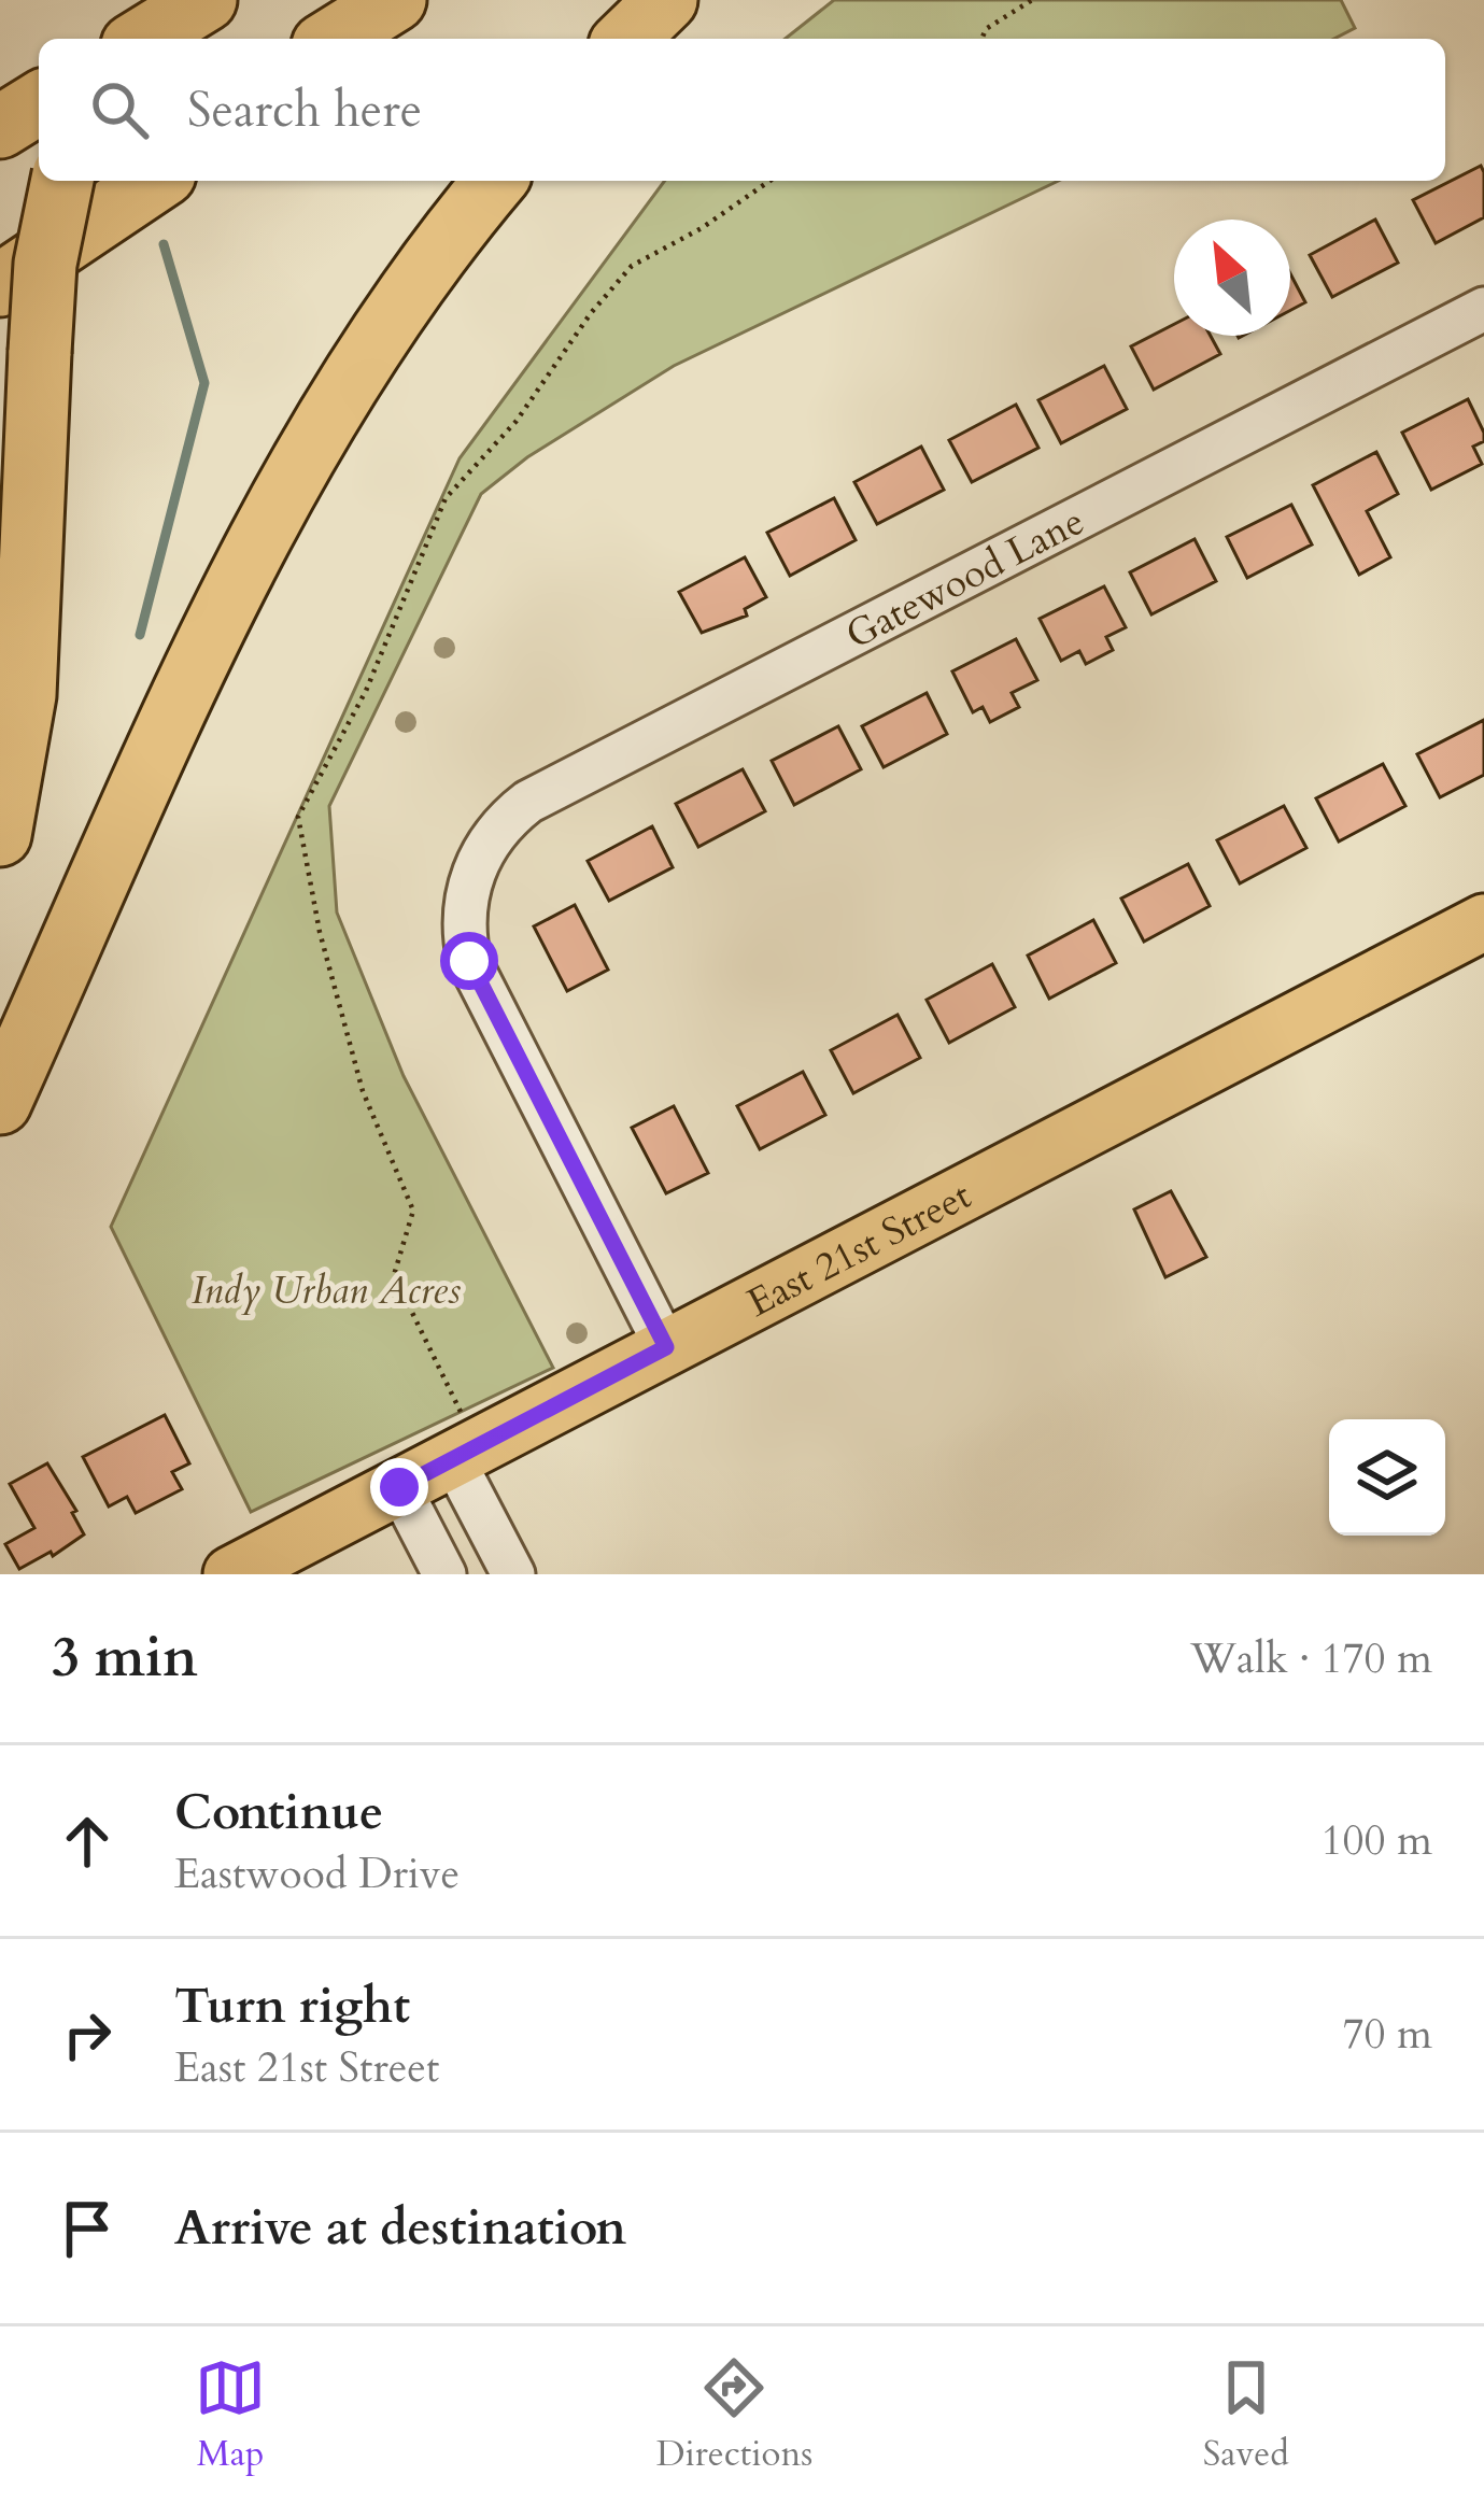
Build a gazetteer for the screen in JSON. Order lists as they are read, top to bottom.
{
  "streets": {
    "main road": ["East 21st Street"],
    "street": ["Gatewood Lane"]
  },
  "crossings": [
    ["Gatewood Lane", "East 21st Street"]
  ],
  "parks": ["Indy Urban Acres"],
  "north": "top left",
  "page": {
    "search": "Search here",
    "heading": ["3 min", "Walk · 170 m"],
    "list": [
      ["Continue", "Eastwood Drive", "100 m"],
      ["Turn right", "East 21st Street", "70 m"],
      "Arrive at destination"
    ],
    "nav": ["Map", "Directions", "Saved"]
  }
}
